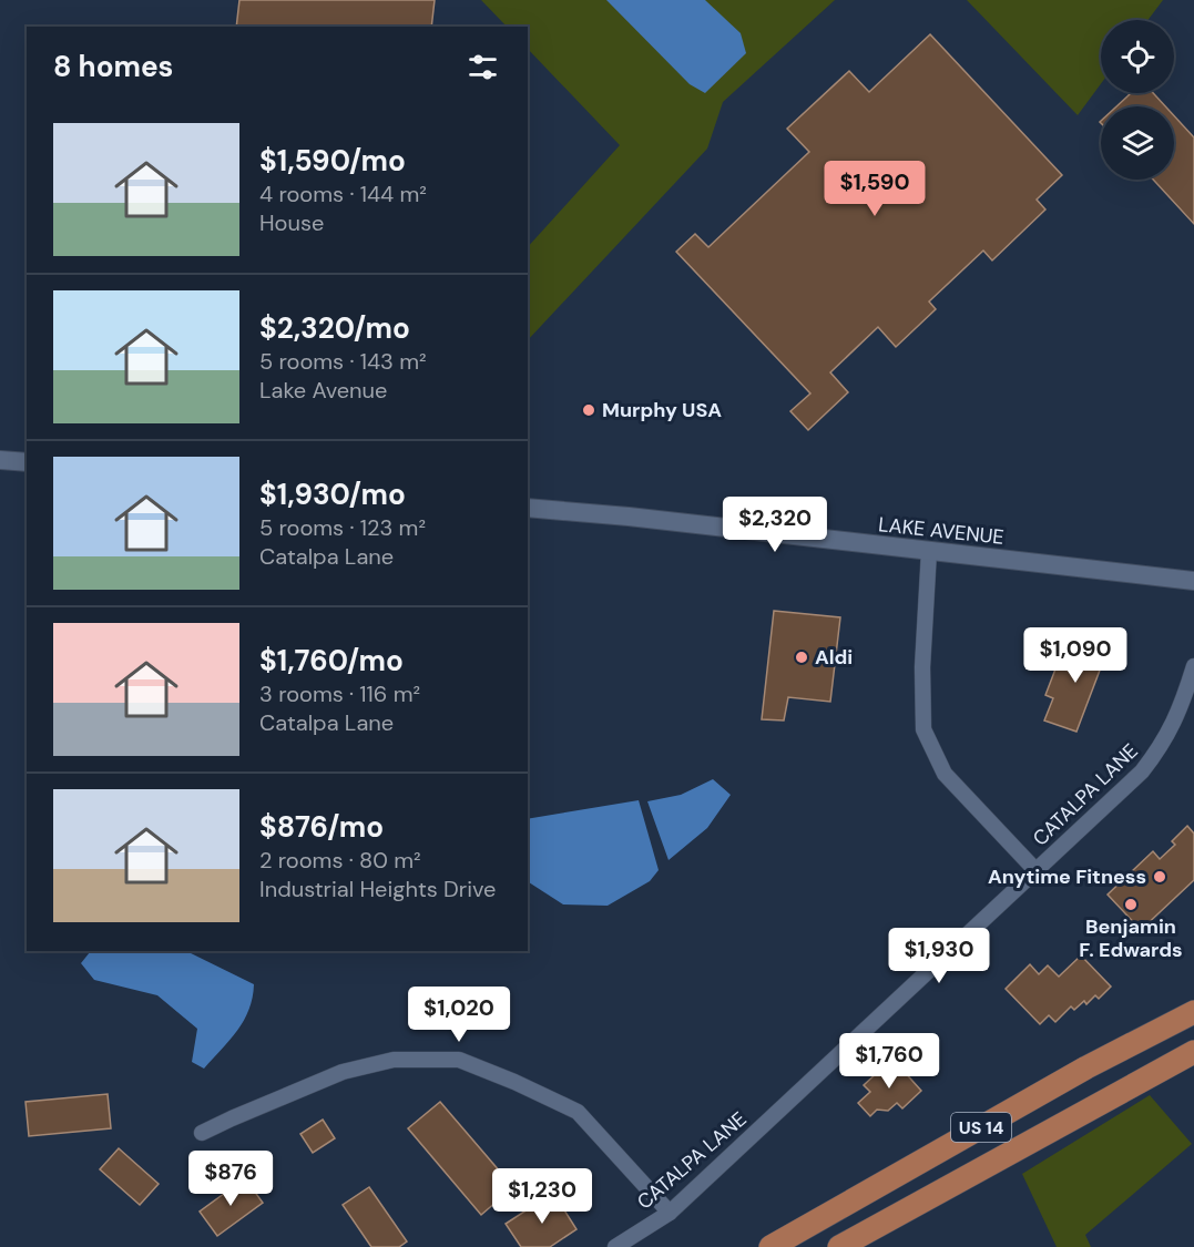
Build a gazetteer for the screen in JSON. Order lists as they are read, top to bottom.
{
  "streets": {
    "main road": ["US 14"],
    "street": ["LAKE AVENUE", "CATALPA LANE"]
  },
  "places": [
    "Murphy USA",
    "Aldi",
    "Anytime Fitness",
    "Benjamin F. Edwards"
  ],
  "page": {
    "heading": "8 homes",
    "list": [
      {
        "name": "$1,590/mo",
        "note": "4 rooms · 144 m² · House"
      },
      {
        "name": "$2,320/mo",
        "note": "5 rooms · 143 m² · Lake Avenue"
      },
      {
        "name": "$1,930/mo",
        "note": "5 rooms · 123 m² · Catalpa Lane"
      },
      {
        "name": "$1,760/mo",
        "note": "3 rooms · 116 m² · Catalpa Lane"
      },
      {
        "name": "$876/mo",
        "note": "2 rooms · 80 m² · Industrial Heights Drive"
      }
    ],
    "price": [
      "$1,590",
      "$2,320",
      "$1,090",
      "$1,930",
      "$1,020",
      "$1,760",
      "$876",
      "$1,230"
    ]
  }
}
